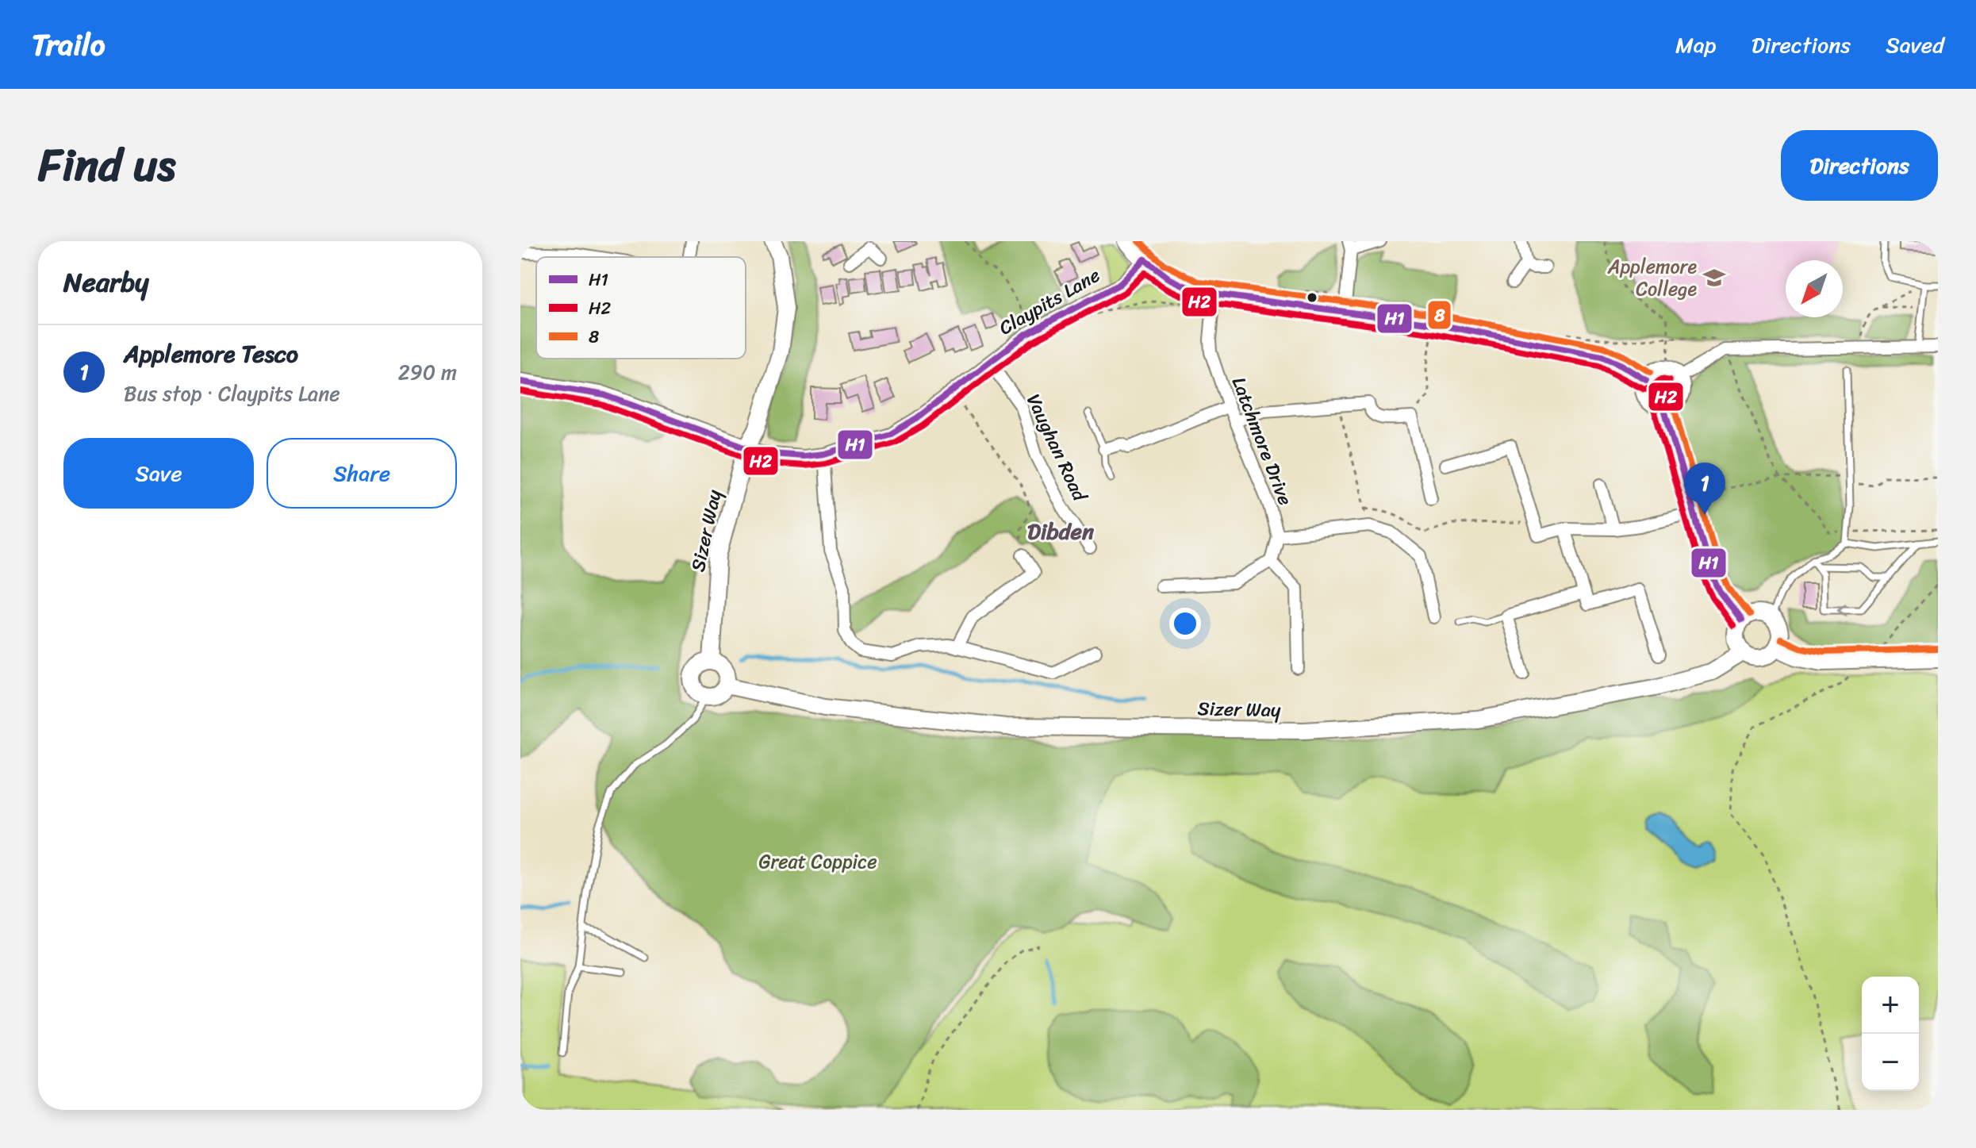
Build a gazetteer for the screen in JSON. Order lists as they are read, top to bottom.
{
  "streets": {
    "street": [
      "Claypits Lane",
      "Latchmore Drive",
      "Vaughan Road",
      "Sizer Way"
    ]
  },
  "crossings": [
    ["Claypits Lane", "Vaughan Road"],
    ["Claypits Lane", "Sizer Way"]
  ],
  "districts": ["Dibden"],
  "parks": ["Great Coppice"],
  "places": {
    "school or university": ["Applemore College"]
  },
  "lines": ["transit line 8", "transit line H1", "transit line H2"],
  "legend": ["H1", "H2", "8"],
  "north": "bottom left",
  "page": {
    "header": "Trailo",
    "nav": ["Map", "Directions", "Saved"],
    "title": "Find us",
    "buttons": [
      "Directions",
      ["Save", "Share"]
    ],
    "heading": "Nearby",
    "list": [
      {
        "mark": "1",
        "name": "Applemore Tesco",
        "note": "Bus stop · Claypits Lane",
        "value": "290 m"
      }
    ],
    "pins": "1",
    "map_buttons": ["+", "−"]
  }
}
